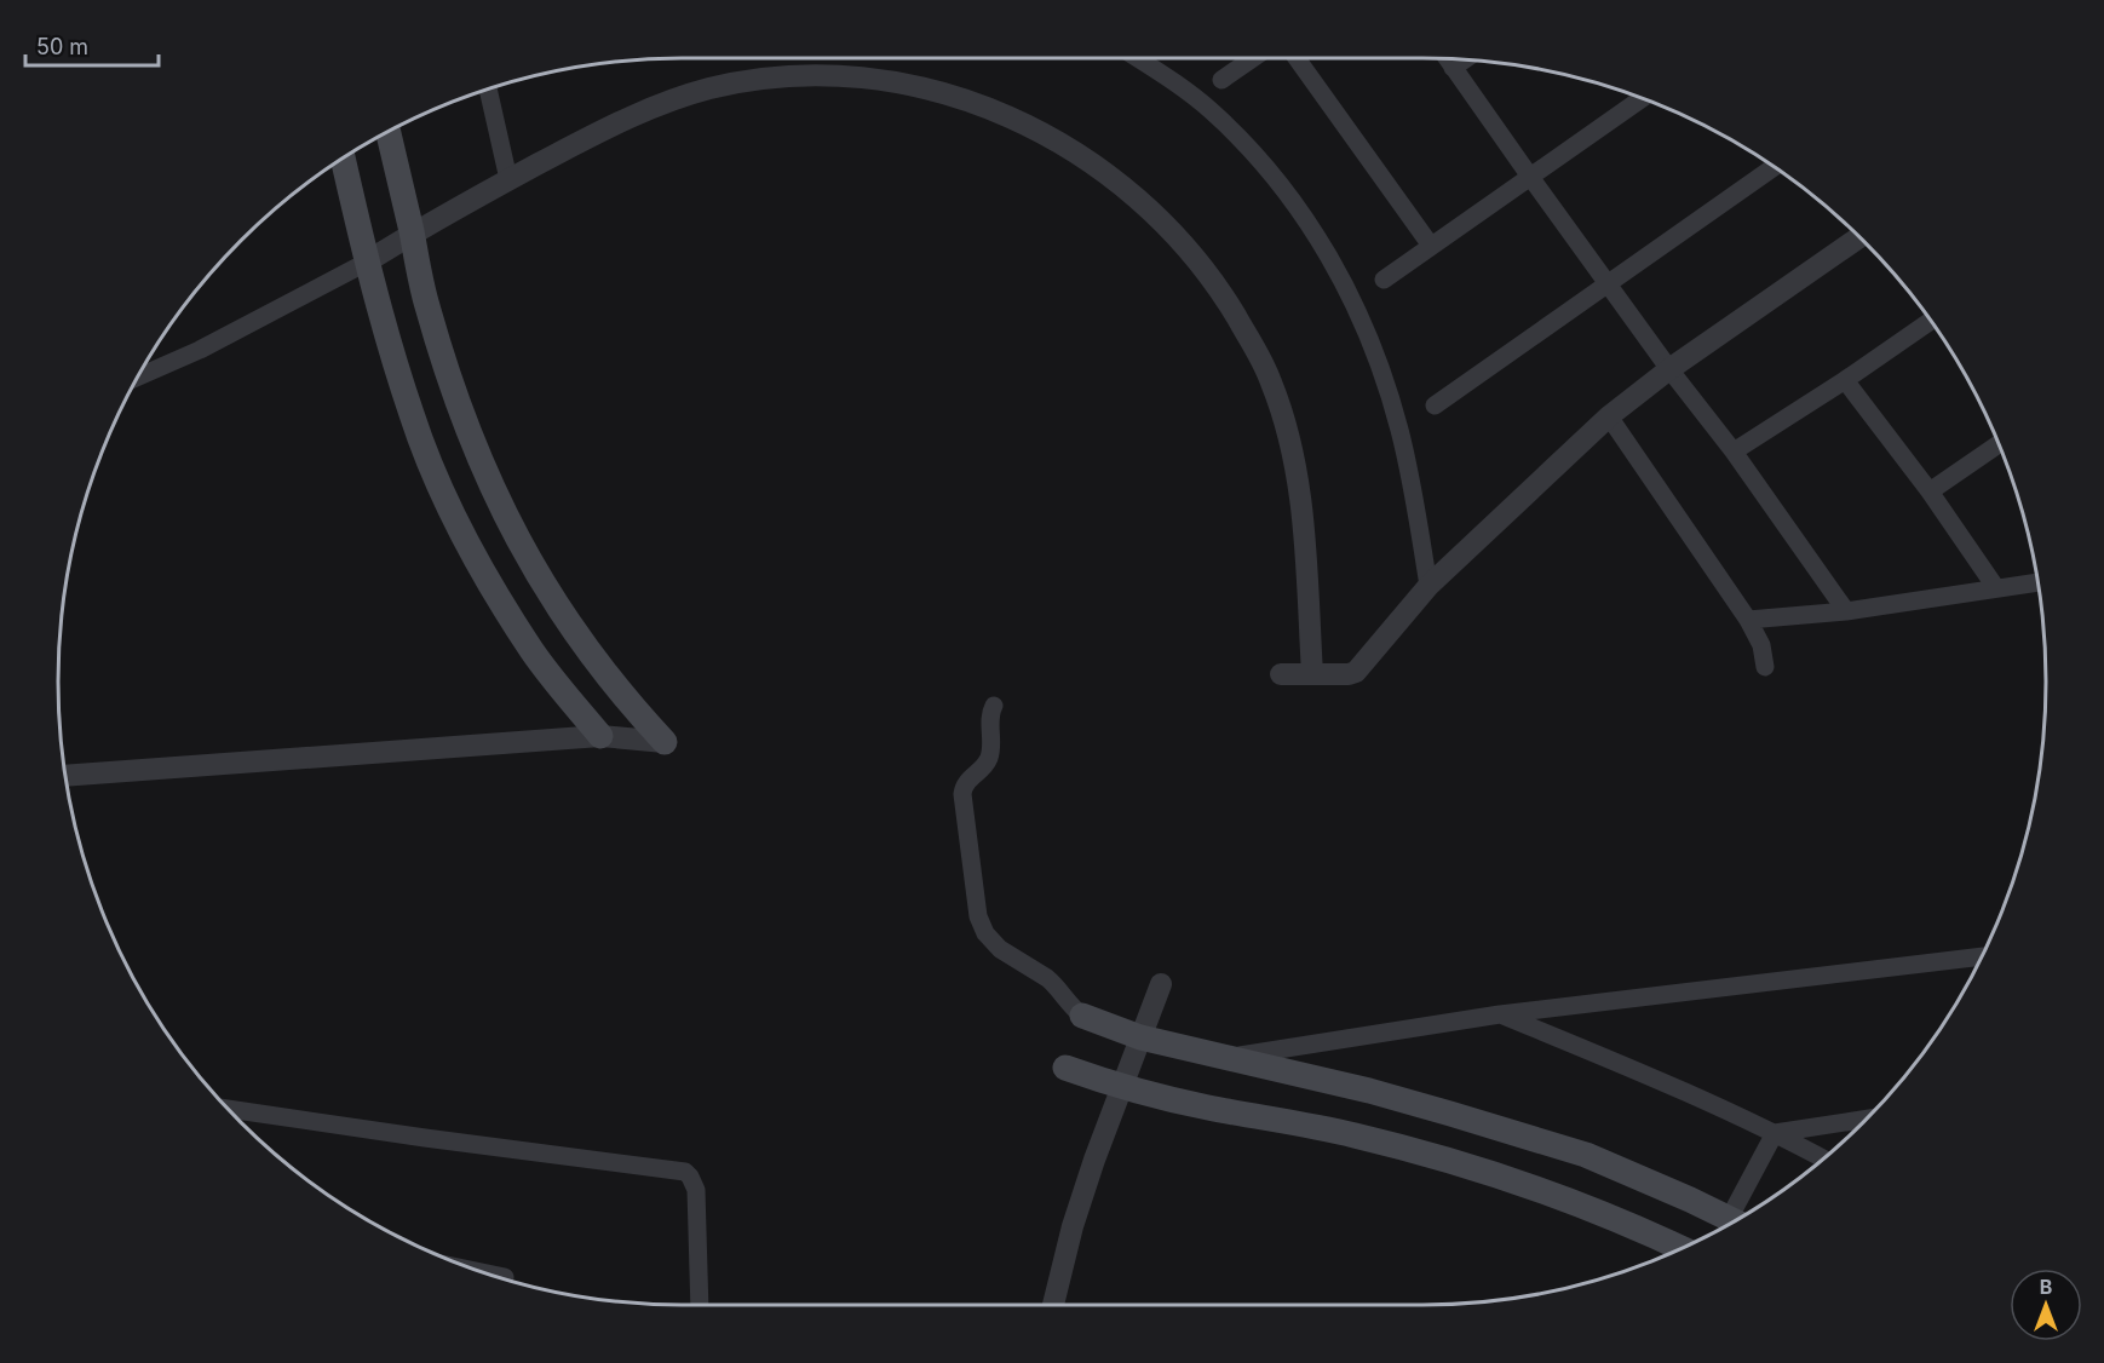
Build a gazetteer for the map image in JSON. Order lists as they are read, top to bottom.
{
  "scale_bar": "50 m",
  "north": "top"
}
